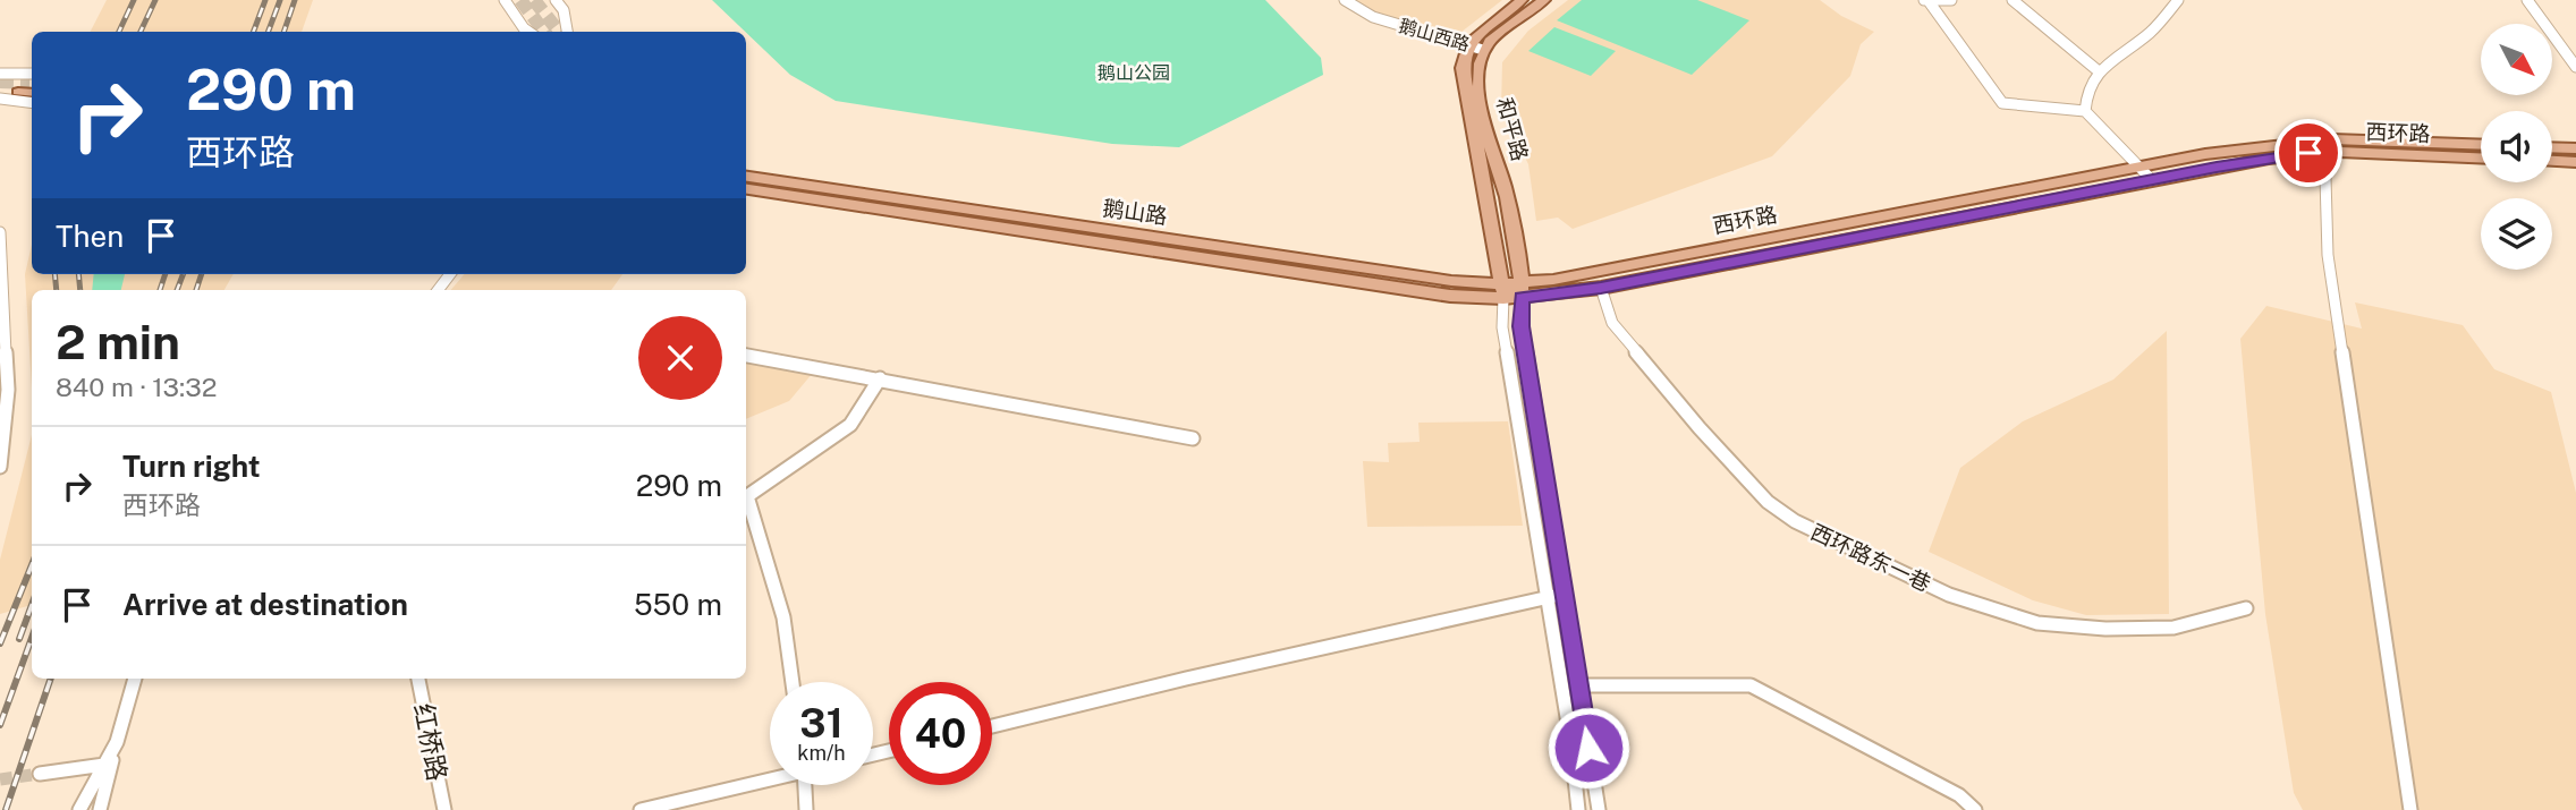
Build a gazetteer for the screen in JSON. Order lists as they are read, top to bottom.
{
  "streets": {
    "main road": ["和平路", "西环路", "鹅山路"],
    "street": ["鹅山西路", "西环路东一巷", "红桥路"]
  },
  "crossings": [
    ["鹅山西路", "和平路"],
    ["和平路", "西环路"],
    ["和平路", "鹅山路"],
    ["西环路", "鹅山路"],
    ["西环路", "西环路东一巷"]
  ],
  "parks": ["鹅山公园"],
  "north": "bottom right",
  "page": {
    "turn": ["290 m", "西环路"],
    "then": "Then",
    "heading": ["2 min", "840 m · 13:32"],
    "list": [
      {
        "name": "Turn right",
        "note": "西环路",
        "value": "290 m"
      },
      {
        "name": "Arrive at destination",
        "value": "550 m"
      }
    ],
    "speed": "31 km/h",
    "limit": "40"
  }
}
